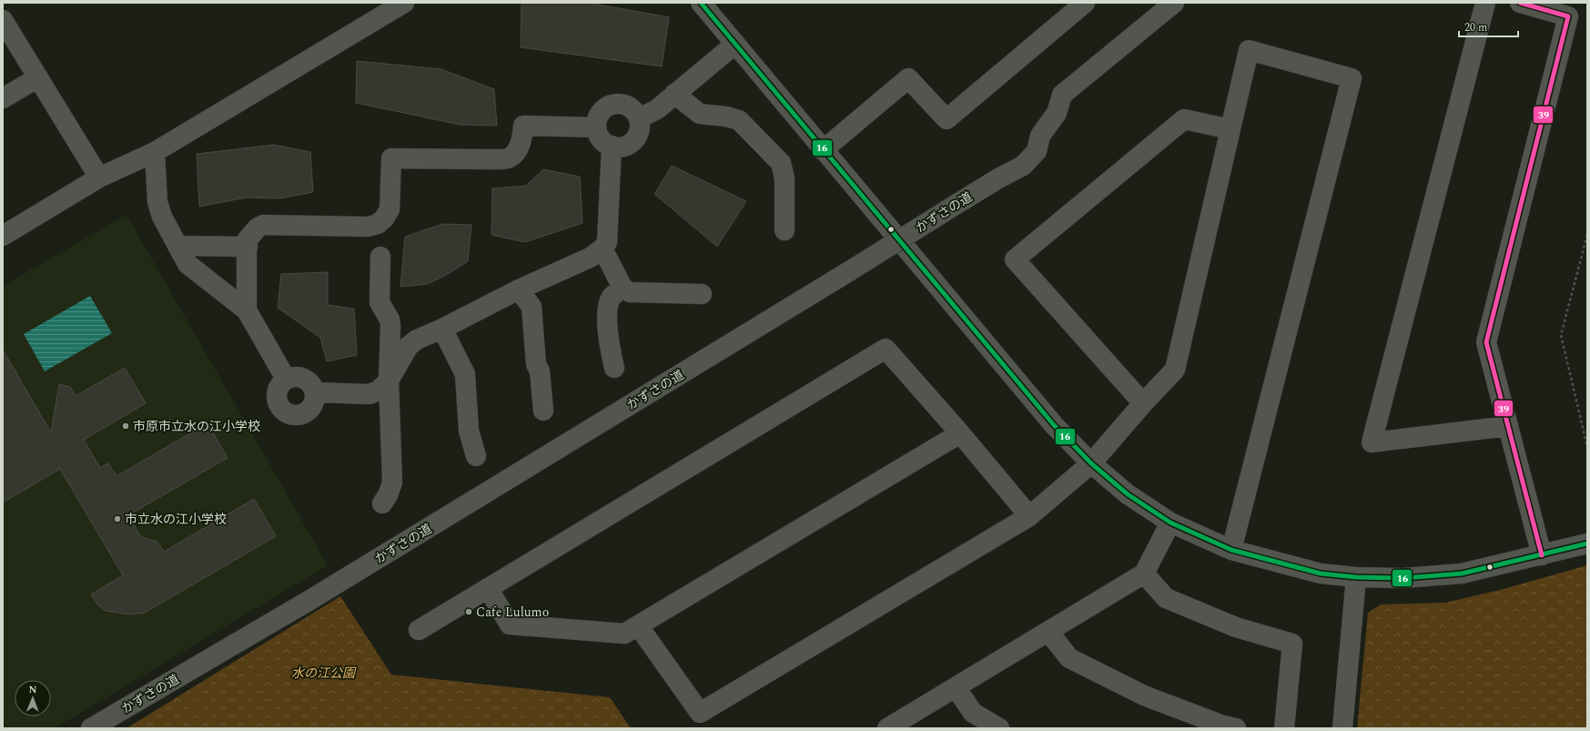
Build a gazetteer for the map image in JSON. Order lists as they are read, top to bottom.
{
  "streets": {
    "street": ["かずさの道"]
  },
  "parks": ["水の江公園"],
  "places": ["市原市立水の江小学校", "市立水の江小学校", "Cafe Lulumo"],
  "lines": ["transit line 16", "transit line 39"],
  "scale_bar": "20 m",
  "north": "top"
}
